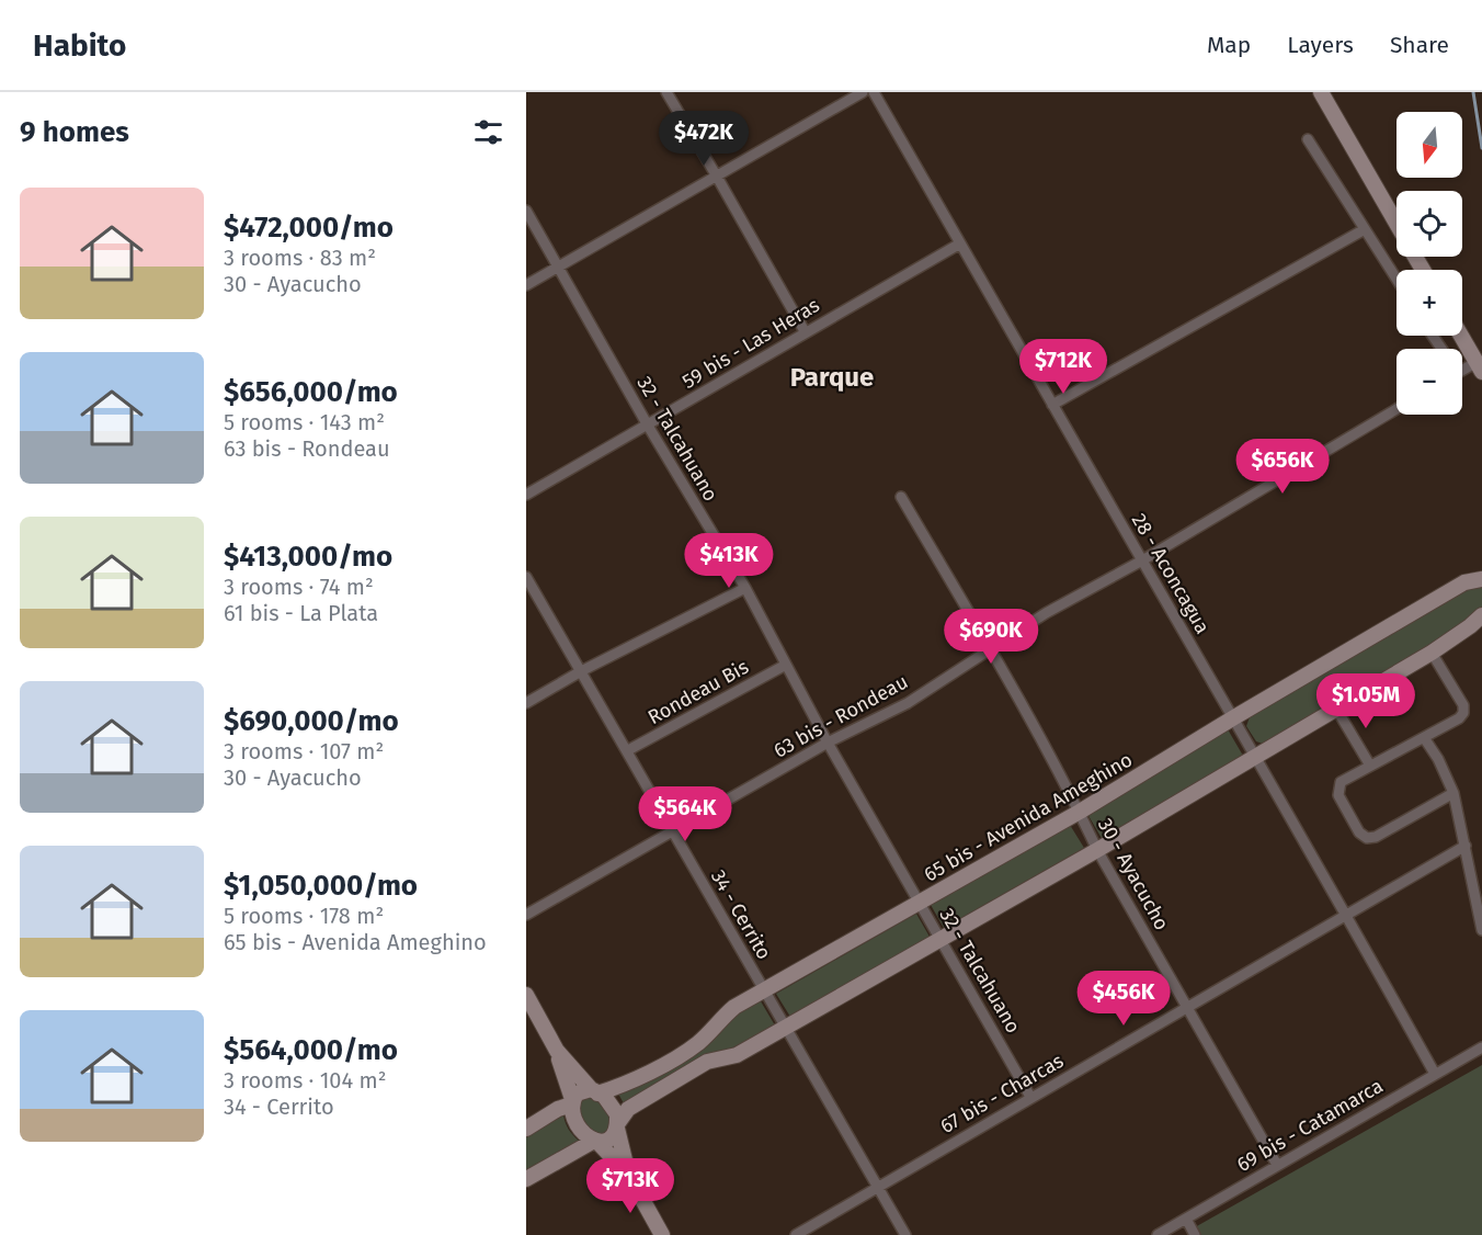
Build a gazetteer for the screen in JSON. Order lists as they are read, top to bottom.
{
  "streets": {
    "main road": ["65 bis - Avenida Ameghino"],
    "street": [
      "59 bis - Las Heras",
      "32 - Talcahuano",
      "28 - Aconcagua",
      "Rondeau Bis",
      "63 bis - Rondeau",
      "30 - Ayacucho",
      "34 - Cerrito",
      "67 bis - Charcas",
      "69 bis - Catamarca"
    ]
  },
  "crossings": [
    ["59 bis - Las Heras", "32 - Talcahuano"],
    ["59 bis - Las Heras", "28 - Aconcagua"],
    ["32 - Talcahuano", "Rondeau Bis"],
    ["32 - Talcahuano", "63 bis - Rondeau"],
    ["32 - Talcahuano", "65 bis - Avenida Ameghino"],
    ["32 - Talcahuano", "67 bis - Charcas"],
    ["28 - Aconcagua", "63 bis - Rondeau"],
    ["28 - Aconcagua", "65 bis - Avenida Ameghino"],
    ["28 - Aconcagua", "67 bis - Charcas"],
    ["28 - Aconcagua", "69 bis - Catamarca"],
    ["Rondeau Bis", "34 - Cerrito"],
    ["63 bis - Rondeau", "30 - Ayacucho"],
    ["63 bis - Rondeau", "34 - Cerrito"],
    ["65 bis - Avenida Ameghino", "30 - Ayacucho"],
    ["65 bis - Avenida Ameghino", "34 - Cerrito"],
    ["30 - Ayacucho", "67 bis - Charcas"],
    ["30 - Ayacucho", "69 bis - Catamarca"],
    ["34 - Cerrito", "67 bis - Charcas"]
  ],
  "districts": ["Parque"],
  "north": "bottom",
  "page": {
    "header": "Habito",
    "nav": ["Map", "Layers", "Share"],
    "heading": "9 homes",
    "price": [
      "$472K",
      "$712K",
      "$656K",
      "$413K",
      "$690K",
      "$1.05M",
      "$564K",
      "$456K",
      "$713K"
    ],
    "map_buttons": ["+", "−"],
    "list": [
      {
        "name": "$472,000/mo",
        "note": "3 rooms · 83 m² · 30 - Ayacucho"
      },
      {
        "name": "$656,000/mo",
        "note": "5 rooms · 143 m² · 63 bis - Rondeau"
      },
      {
        "name": "$413,000/mo",
        "note": "3 rooms · 74 m² · 61 bis - La Plata"
      },
      {
        "name": "$690,000/mo",
        "note": "3 rooms · 107 m² · 30 - Ayacucho"
      },
      {
        "name": "$1,050,000/mo",
        "note": "5 rooms · 178 m² · 65 bis - Avenida Ameghino"
      },
      {
        "name": "$564,000/mo",
        "note": "3 rooms · 104 m² · 34 - Cerrito"
      }
    ]
  }
}
